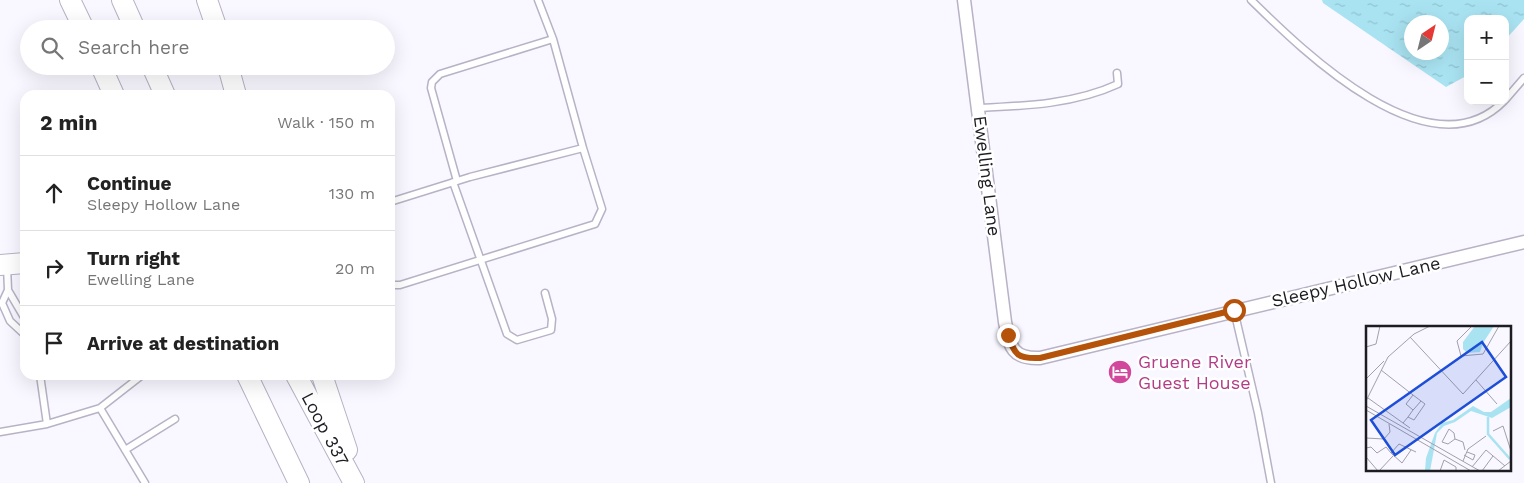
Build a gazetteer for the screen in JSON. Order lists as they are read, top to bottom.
{
  "streets": {
    "main road": ["Loop 337"],
    "street": ["Ewelling Lane", "Sleepy Hollow Lane"]
  },
  "crossings": [
    ["Ewelling Lane", "Sleepy Hollow Lane"]
  ],
  "places": {
    "hotel": ["Gruene River Guest House"]
  },
  "north": "top right",
  "page": {
    "map_buttons": ["+", "−"],
    "search": "Search here",
    "heading": ["2 min", "Walk · 150 m"],
    "list": [
      ["Continue", "Sleepy Hollow Lane", "130 m"],
      ["Turn right", "Ewelling Lane", "20 m"],
      "Arrive at destination"
    ]
  }
}
